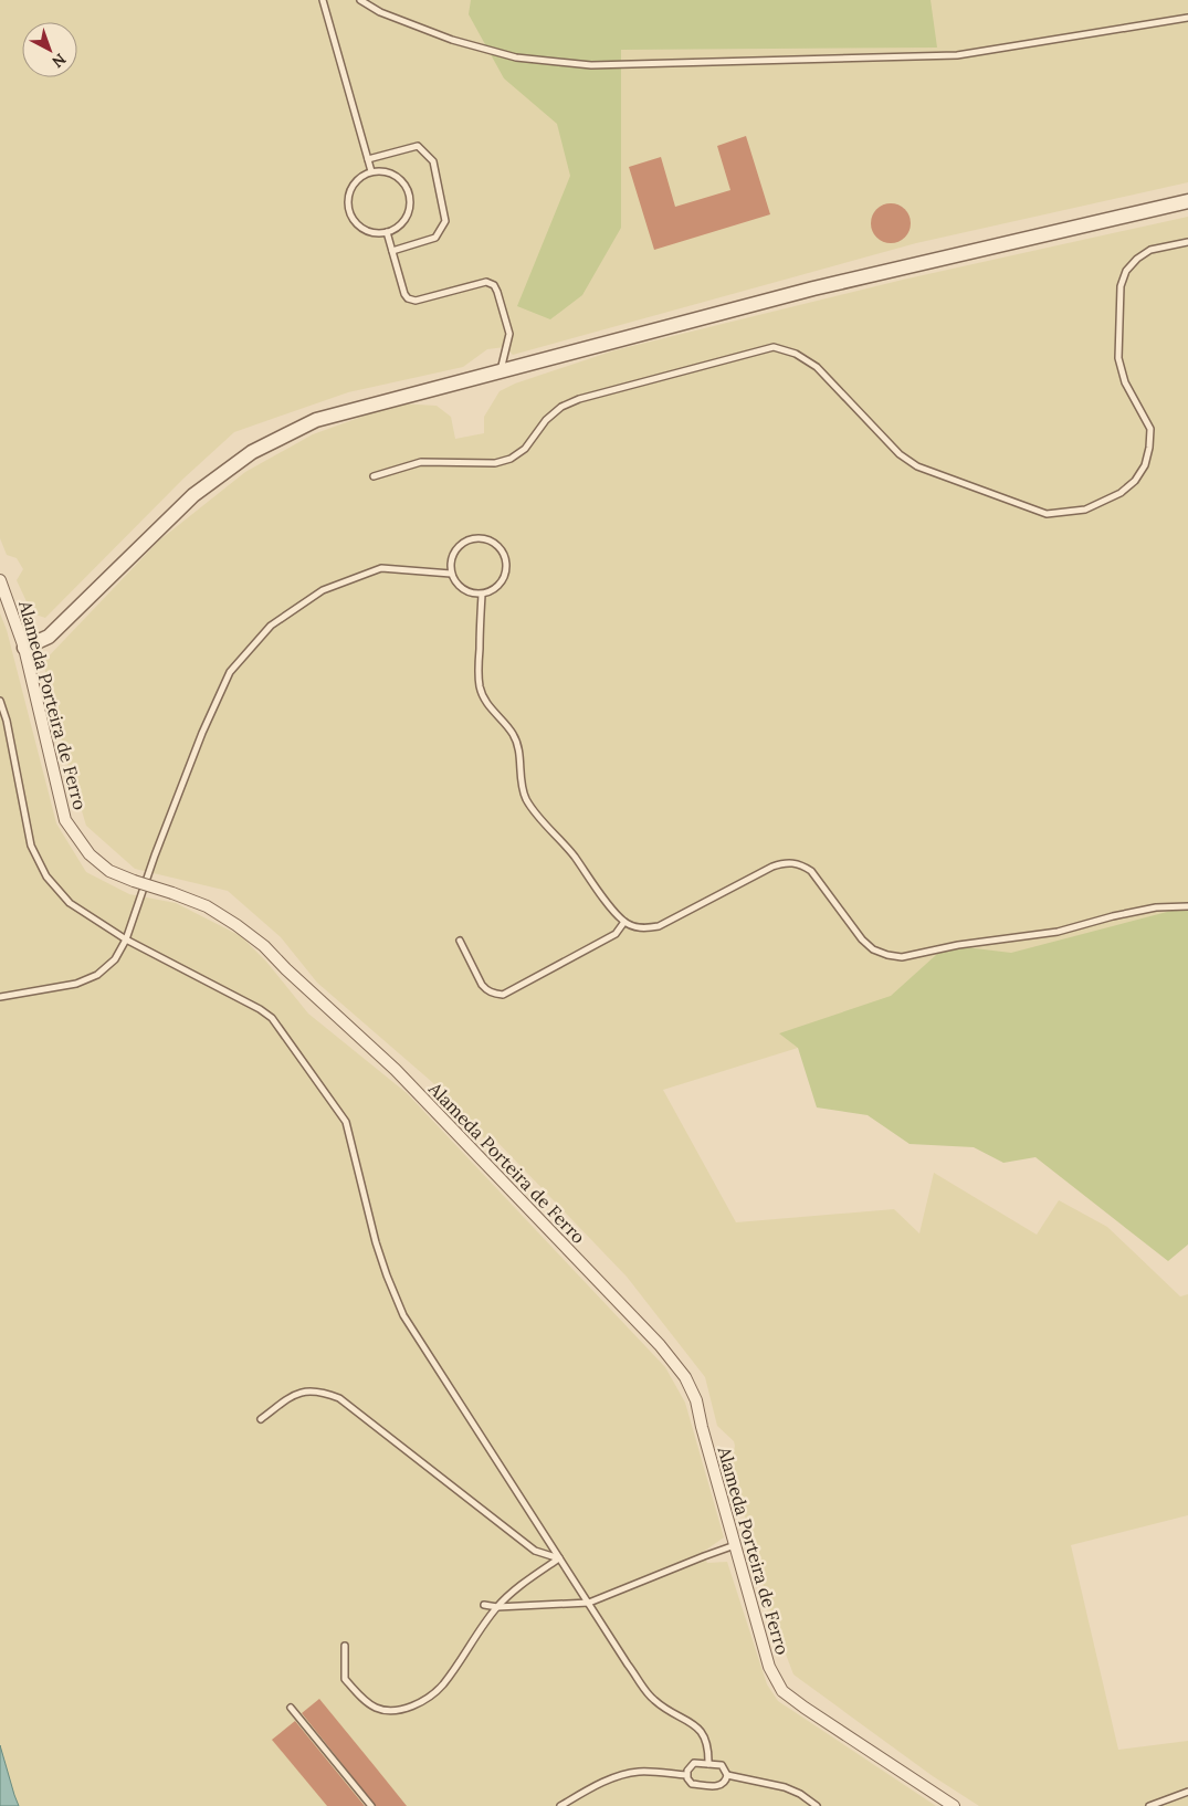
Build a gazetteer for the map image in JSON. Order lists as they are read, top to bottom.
{
  "streets": {
    "street": ["Alameda Porteira de Ferro"]
  },
  "north": "bottom right"
}
